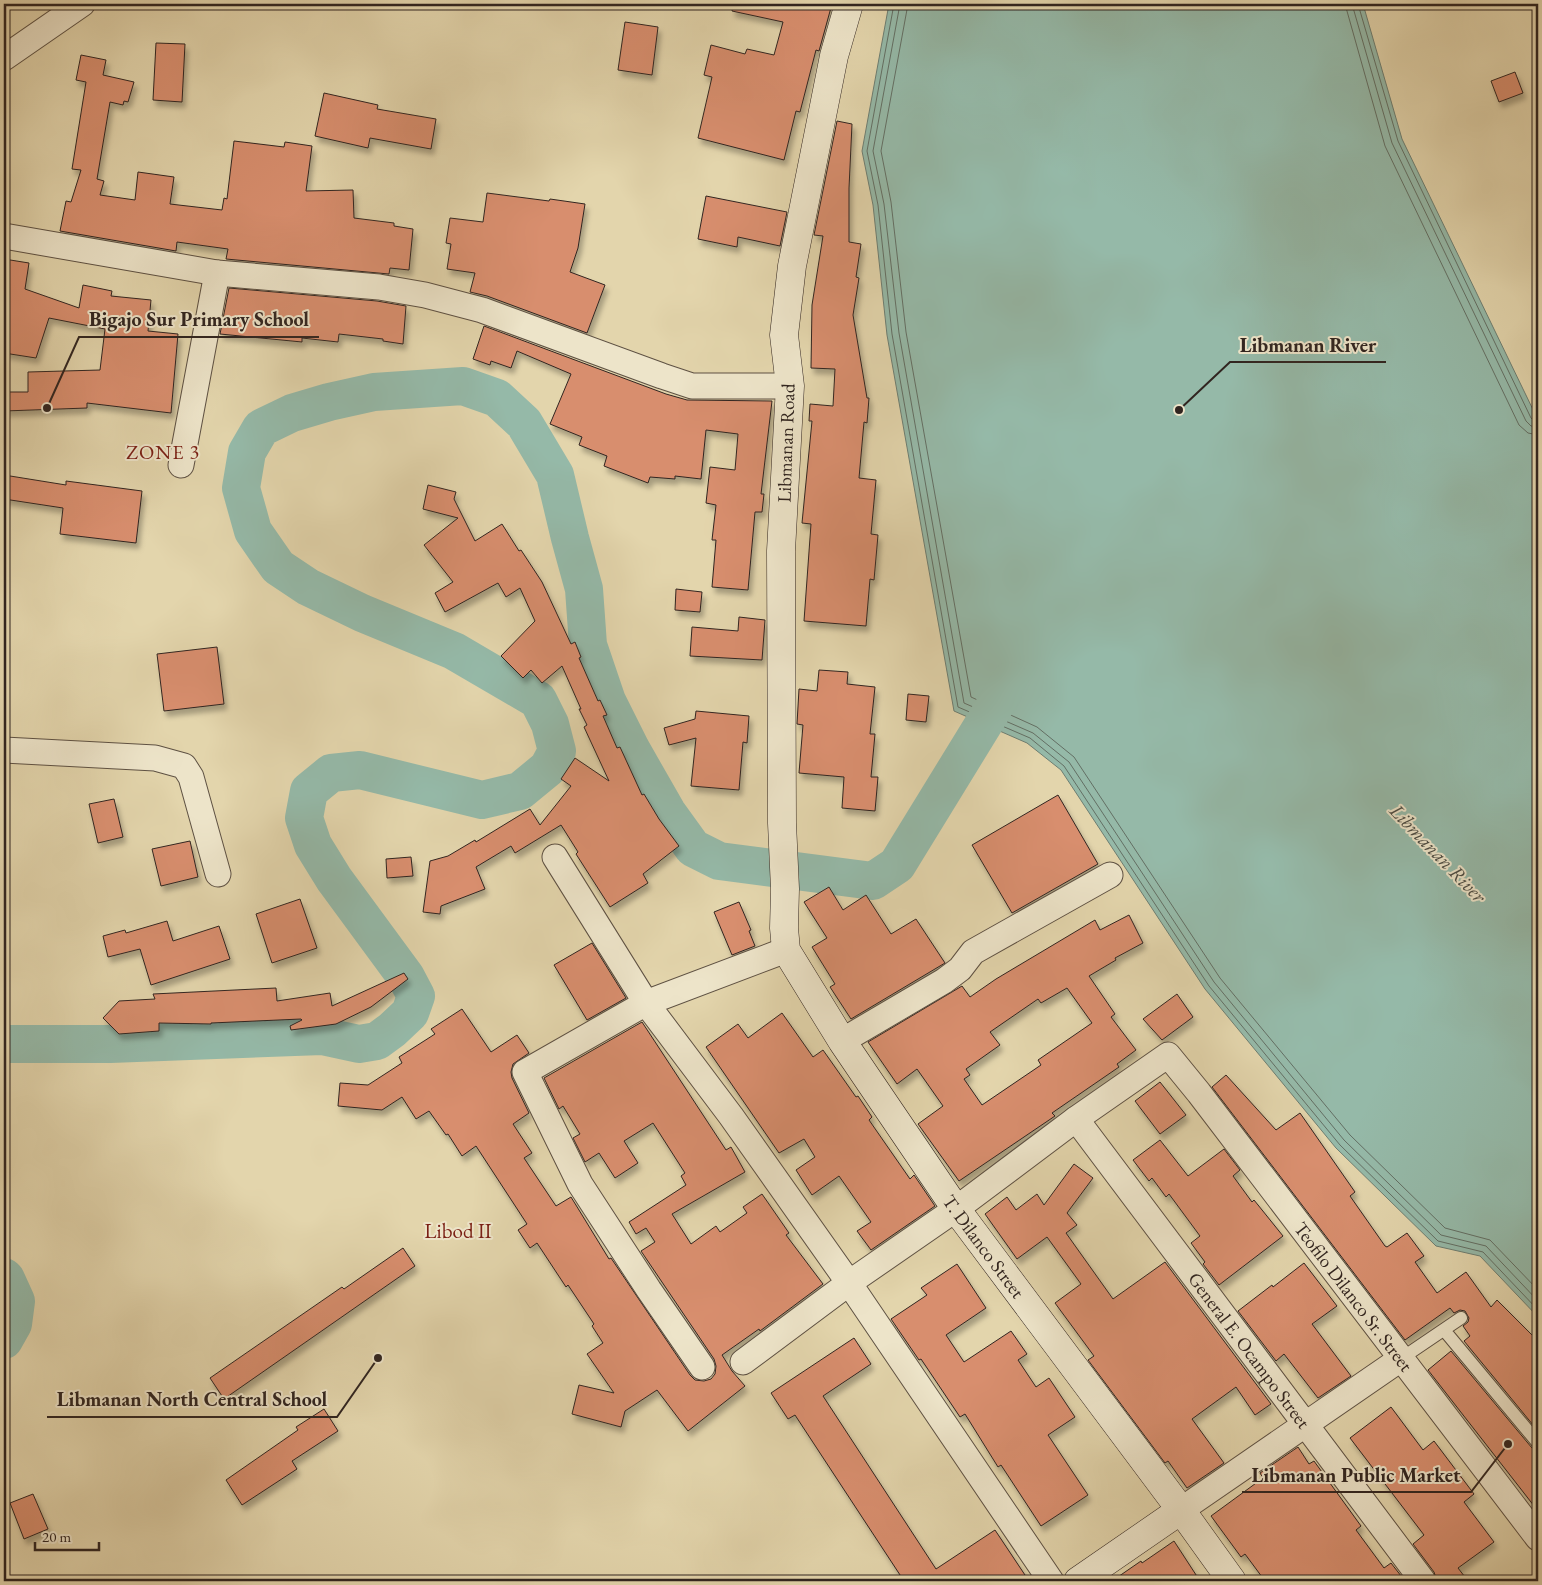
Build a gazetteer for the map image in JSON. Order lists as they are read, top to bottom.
{
  "streets": {
    "main road": ["Libmanan Road", "T. Dilanco Street"],
    "street": ["Teofilo Dilanco Sr. Street", "General E. Ocampo Street"]
  },
  "crossings": [
    ["Libmanan Road", "T. Dilanco Street"],
    ["Teofilo Dilanco Sr. Street", "General E. Ocampo Street"]
  ],
  "districts": ["ZONE 3", "Libod Ⅱ"],
  "water": ["Libmanan River"],
  "places": [
    "Bigajo Sur Primary School",
    "Libmanan River",
    "Libmanan North Central School",
    "Libmanan Public Market"
  ],
  "scale_bar": "20 m"
}
